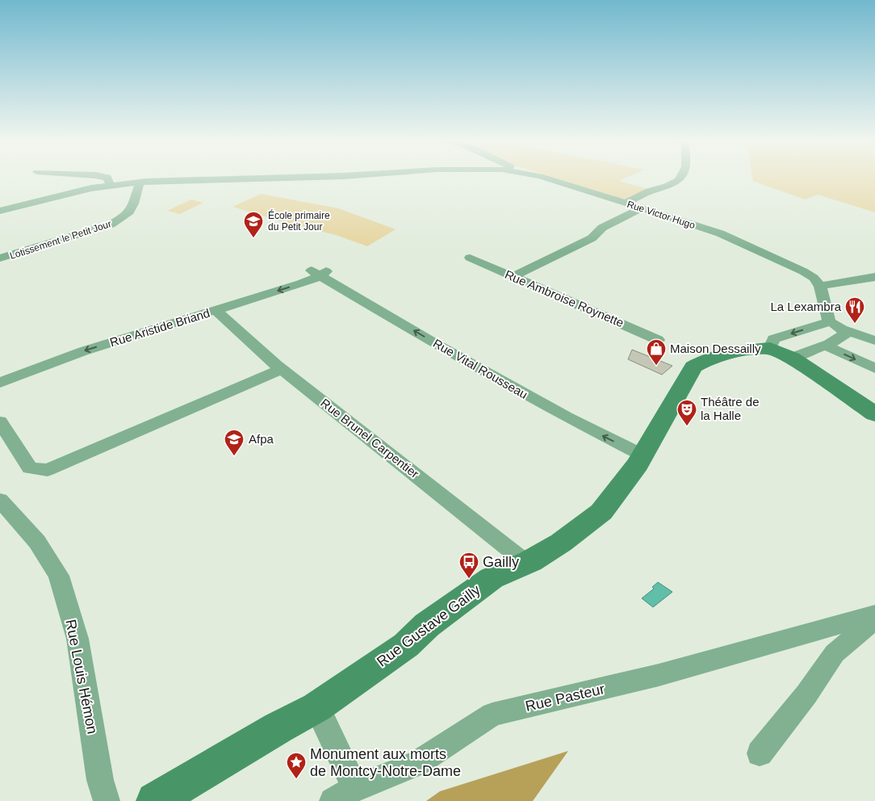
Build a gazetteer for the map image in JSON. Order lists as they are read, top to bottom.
{
  "streets": {
    "street": [
      "Rue Victor Hugo",
      "Lotissement le Petit Jour",
      "Rue Ambroise Roynette",
      "Rue Aristide Briand",
      "Rue Vital Rousseau",
      "Rue Brunel Carpentier",
      "Rue Gustave Gailly",
      "Rue Louis Hémon",
      "Rue Pasteur"
    ]
  },
  "crossings": [
    ["Rue Victor Hugo", "Lotissement le Petit Jour"],
    ["Rue Aristide Briand", "Rue Vital Rousseau"],
    ["Rue Aristide Briand", "Rue Brunel Carpentier"],
    ["Rue Vital Rousseau", "Rue Gustave Gailly"],
    ["Rue Brunel Carpentier", "Rue Gustave Gailly"],
    ["Rue Gustave Gailly", "Rue Pasteur"]
  ],
  "one_way": ["Rue Aristide Briand", "Rue Vital Rousseau"],
  "places": {
    "school or university": ["École primaire du Petit Jour", "Afpa"],
    "restaurant": ["La Lexambra"],
    "shop": ["Maison Dessailly"],
    "theatre": ["Théâtre de la Halle"],
    "bus stop": ["Gailly"],
    "place": ["Monument aux morts de Montcy-Notre-Dame"]
  }
}
